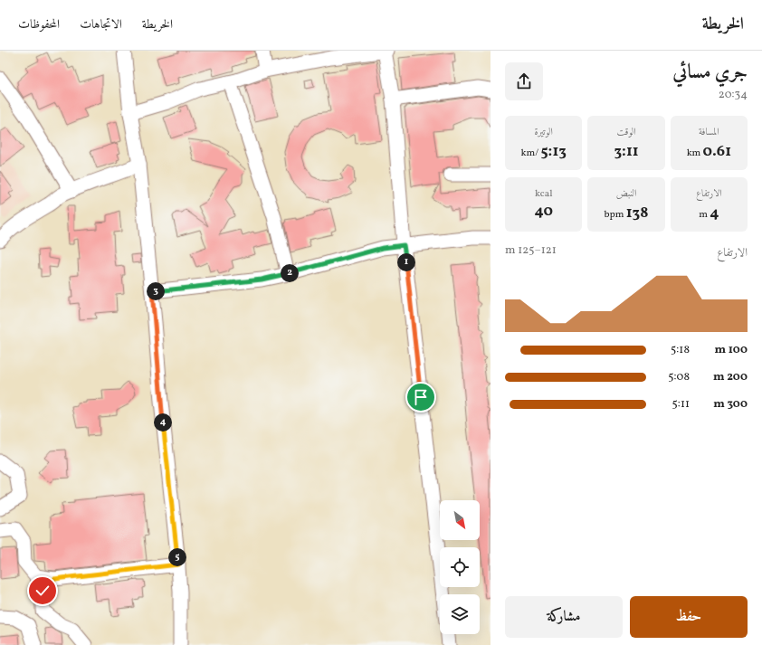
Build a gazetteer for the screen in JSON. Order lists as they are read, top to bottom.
{
  "north": "bottom right",
  "page": {
    "header": "الخريطة",
    "nav": ["الخريطة", "الاتجاهات", "المحفوظات"],
    "heading": ["جري مسائي", "20:34"],
    "stats": [
      ["المسافة", "0.61 km"],
      ["الوقت", "3:11"],
      ["الوتيرة", "5:13 /km"],
      ["الارتفاع", "4 m"],
      ["النبض", "138 bpm"],
      ["kcal", "40"]
    ],
    "chart": ["الارتفاع", "121–125 m"],
    "pins": [
      "1",
      "2",
      "3",
      "4",
      "5"
    ],
    "list": [
      {
        "name": "100 m",
        "note": "5:18"
      },
      {
        "name": "200 m",
        "note": "5:08"
      },
      {
        "name": "300 m",
        "note": "5:11"
      }
    ],
    "buttons": ["حفظ", "مشاركة"]
  }
}
